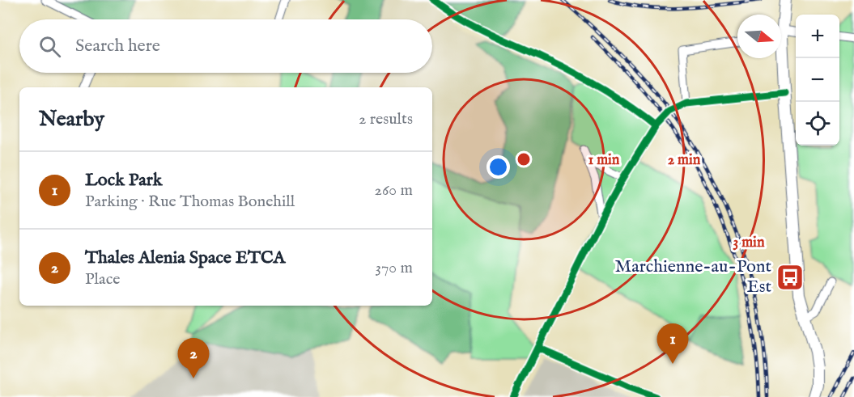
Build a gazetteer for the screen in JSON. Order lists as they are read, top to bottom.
{
  "places": {
    "bus stop": ["Marchienne-au-Pont Est"]
  },
  "north": "right",
  "page": {
    "map_buttons": ["+", "−"],
    "search": "Search here",
    "heading": ["Nearby", "2 results"],
    "list": [
      {
        "mark": "1",
        "name": "Lock Park",
        "note": "Parking · Rue Thomas Bonehill",
        "value": "260 m"
      },
      {
        "mark": "2",
        "name": "Thales Alenia Space ETCA",
        "note": "Place",
        "value": "370 m"
      }
    ],
    "pins": ["1", "2"]
  },
  "rings": ["1 min", "2 min", "3 min"]
}
